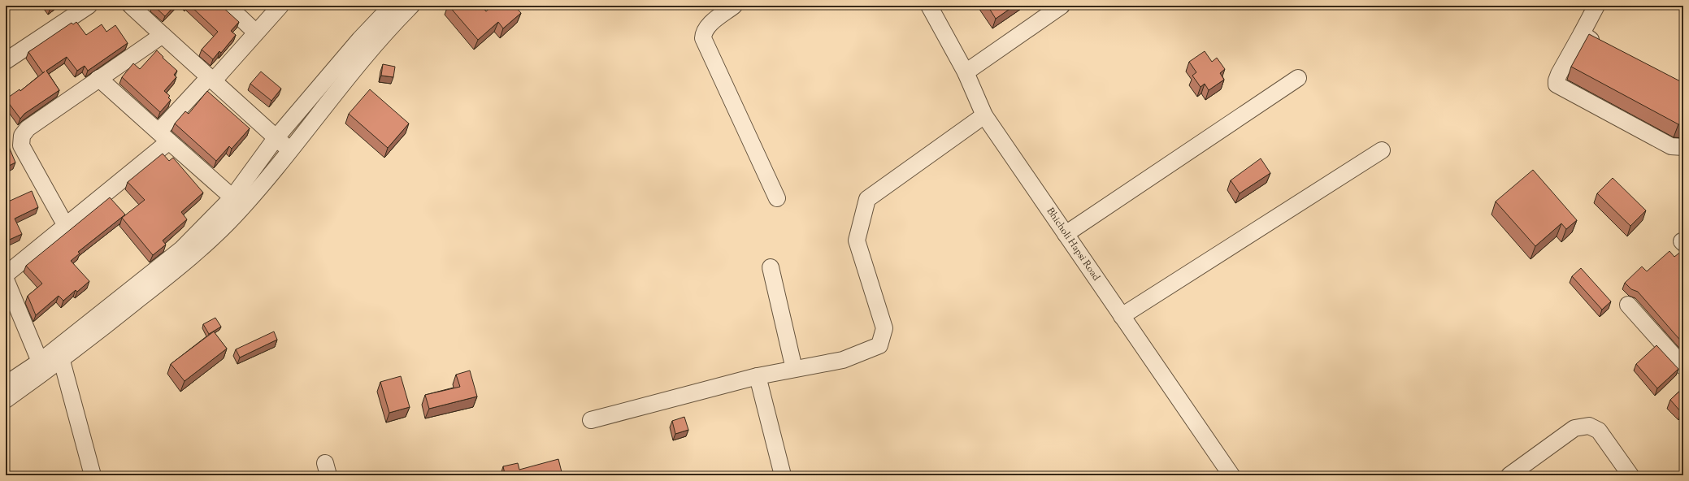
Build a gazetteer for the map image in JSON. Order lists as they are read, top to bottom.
{
  "streets": {
    "street": ["Bhicholi Hapsi Road"]
  }
}
